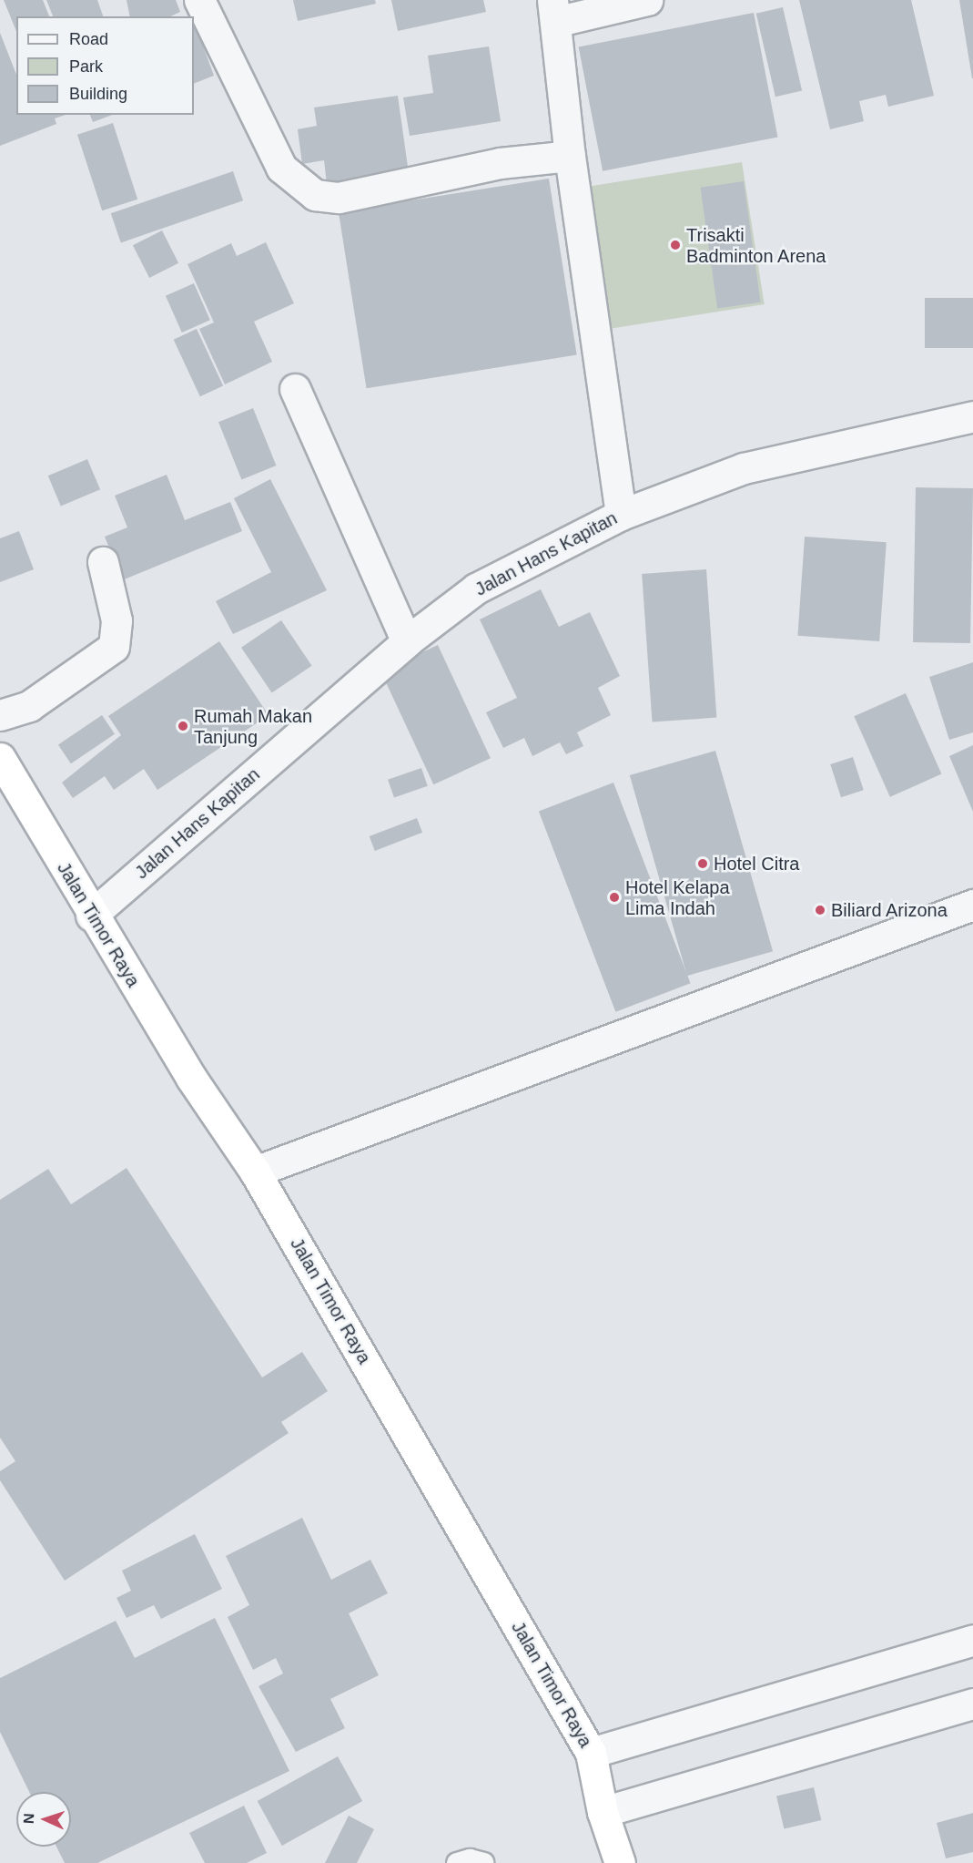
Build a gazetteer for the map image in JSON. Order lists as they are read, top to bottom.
{
  "streets": {
    "highway": ["Jalan Timor Raya"],
    "street": ["Jalan Hans Kapitan"]
  },
  "crossings": [
    ["Jalan Hans Kapitan", "Jalan Timor Raya"]
  ],
  "places": [
    "Trisakti Badminton Arena",
    "Rumah Makan Tanjung",
    "Hotel Citra",
    "Hotel Kelapa Lima Indah",
    "Biliard Arizona"
  ],
  "legend": ["Road", "Park", "Building"],
  "north": "left"
}
